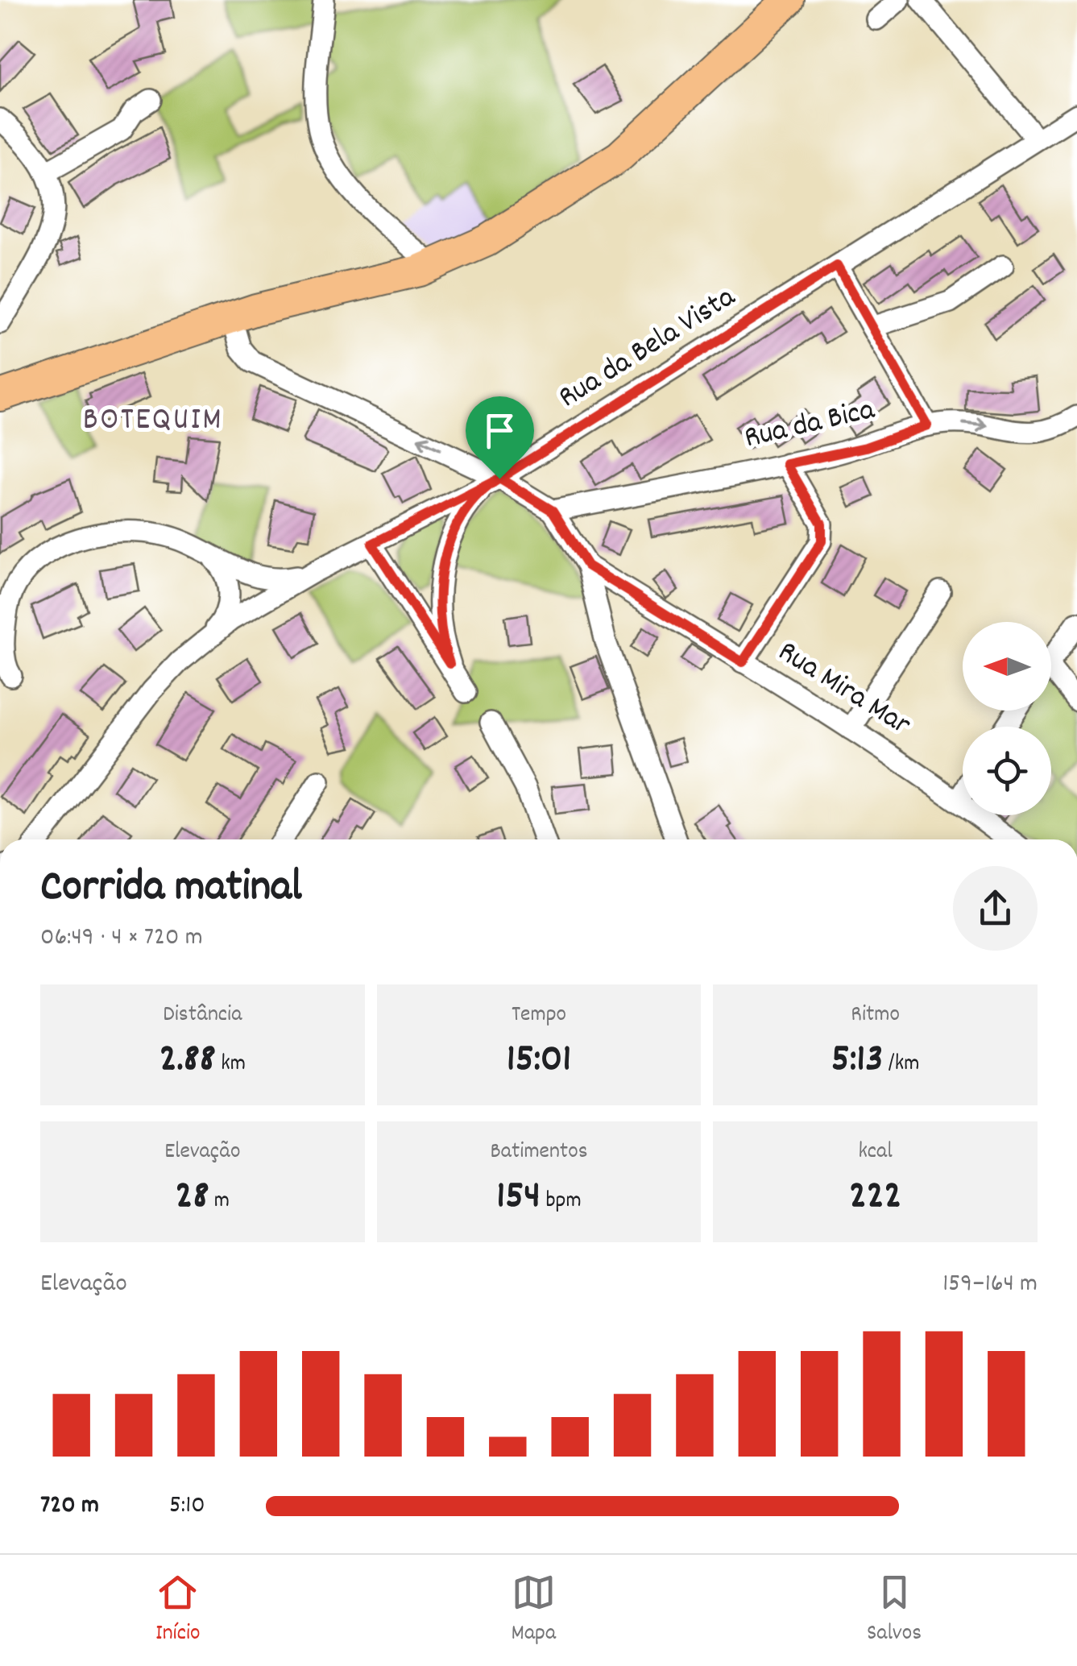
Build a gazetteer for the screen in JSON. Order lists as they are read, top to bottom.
{
  "streets": {
    "street": ["Rua da Bela Vista", "Rua da Bica", "Rua Mira Mar"]
  },
  "districts": ["BOTEQUIM"],
  "north": "left",
  "page": {
    "heading": ["Corrida matinal", "06:49 · 4 × 720 m"],
    "stats": [
      ["Distância", "2.88 km"],
      ["Tempo", "15:01"],
      ["Ritmo", "5:13 /km"],
      ["Elevação", "28 m"],
      ["Batimentos", "154 bpm"],
      ["kcal", "222"]
    ],
    "chart": ["Elevação", "159–164 m"],
    "list": [
      {
        "name": "720 m",
        "note": "5:10"
      }
    ],
    "tabs": ["Início", "Mapa", "Salvos"]
  }
}
